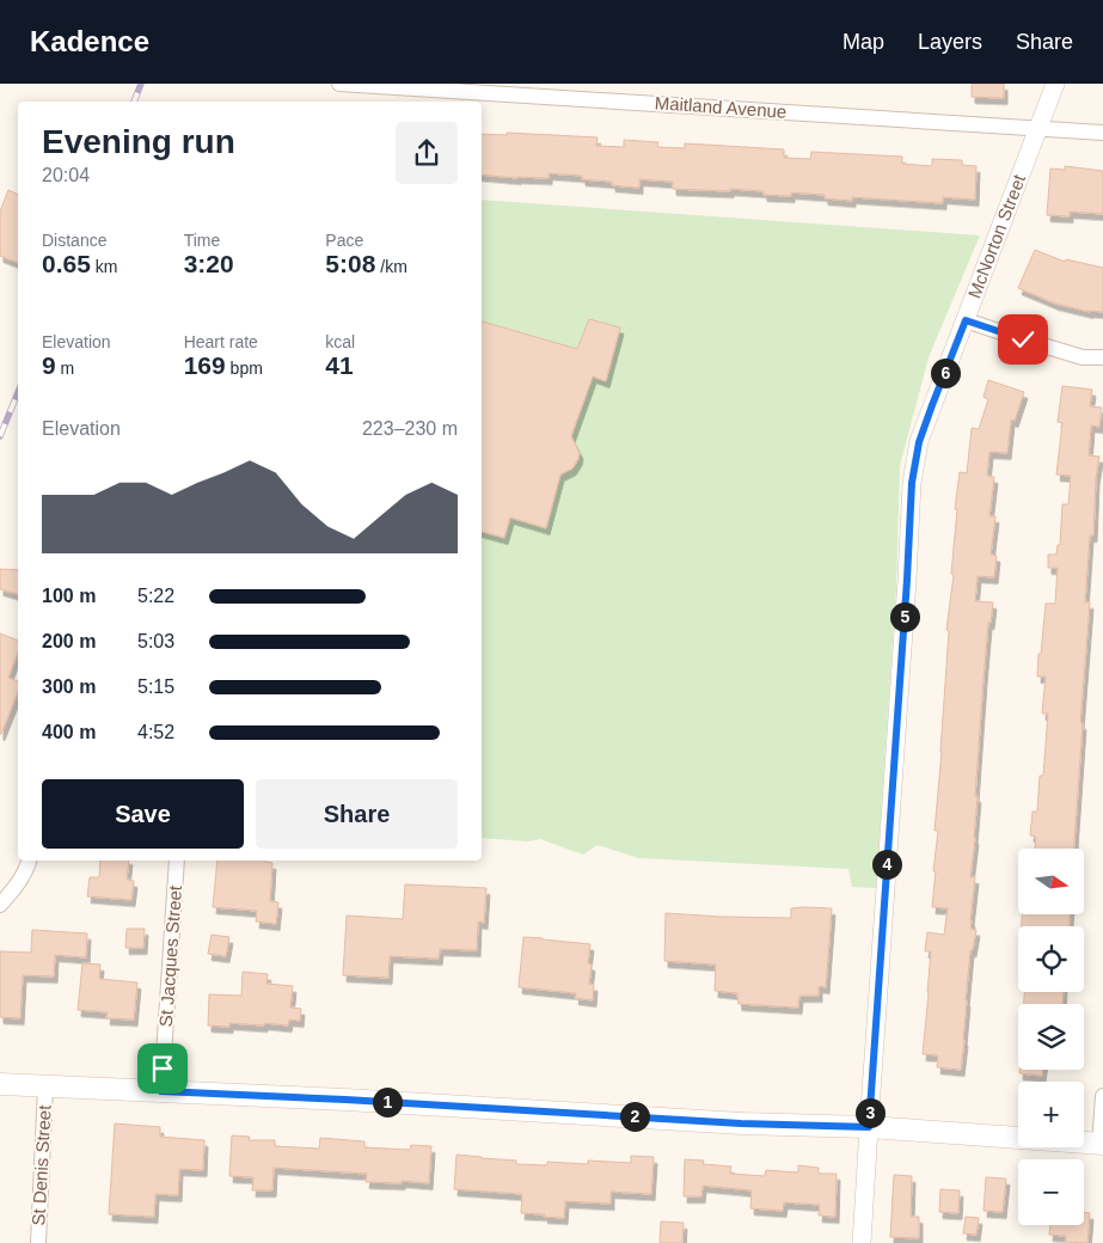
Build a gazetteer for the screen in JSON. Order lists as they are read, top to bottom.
{
  "streets": {
    "street": [
      "Maitland Avenue",
      "McNorton Street",
      "St Jacques Street",
      "St Denis Street"
    ]
  },
  "crossings": [
    ["Maitland Avenue", "McNorton Street"]
  ],
  "north": "right",
  "page": {
    "header": "Kadence",
    "nav": ["Map", "Layers", "Share"],
    "heading": ["Evening run", "20:04"],
    "stats": [
      ["Distance", "0.65 km"],
      ["Time", "3:20"],
      ["Pace", "5:08 /km"],
      ["Elevation", "9 m"],
      ["Heart rate", "169 bpm"],
      ["kcal", "41"]
    ],
    "pins": [
      "6",
      "5",
      "4",
      "1",
      "3",
      "2"
    ],
    "chart": ["Elevation", "223–230 m"],
    "list": [
      {
        "name": "100 m",
        "note": "5:22"
      },
      {
        "name": "200 m",
        "note": "5:03"
      },
      {
        "name": "300 m",
        "note": "5:15"
      },
      {
        "name": "400 m",
        "note": "4:52"
      }
    ],
    "buttons": ["Save", "Share"],
    "map_buttons": ["+", "−"]
  }
}
